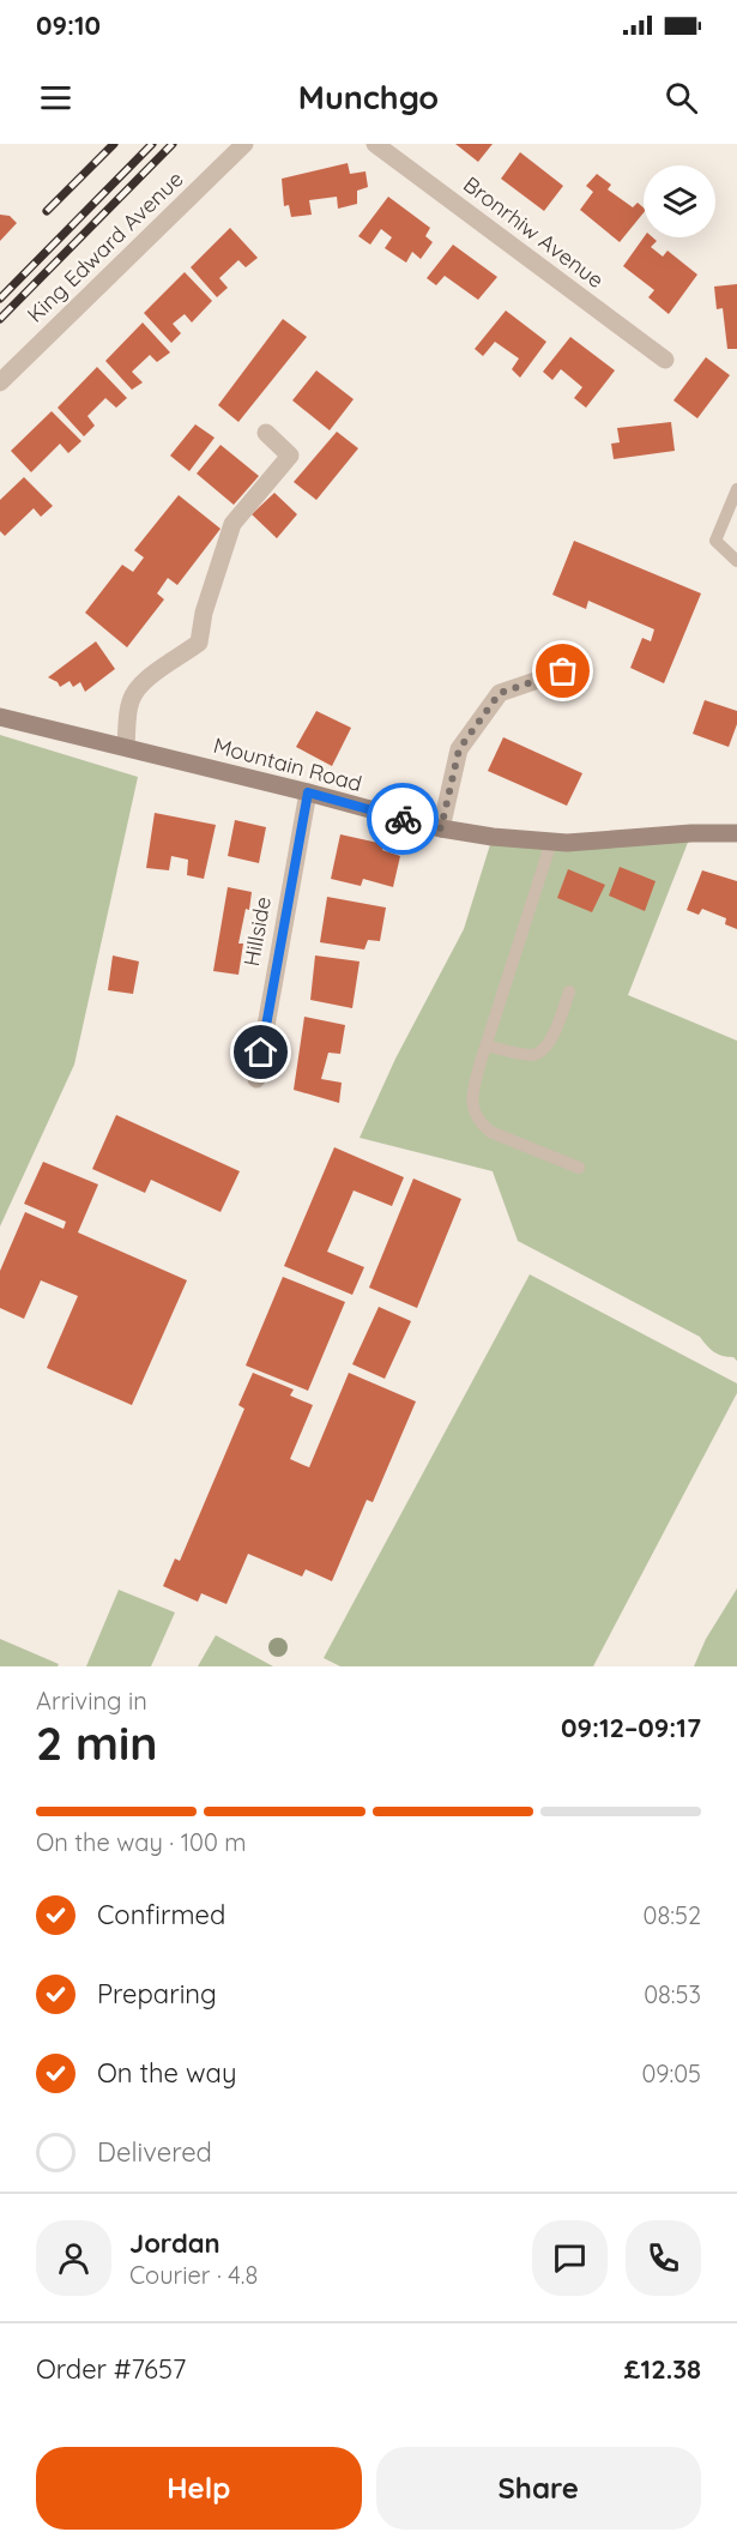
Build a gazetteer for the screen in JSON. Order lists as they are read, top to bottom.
{
  "streets": {
    "main road": ["Mountain Road"],
    "street": ["Bronrhiw Avenue", "King Edward Avenue", "Hillside"]
  },
  "crossings": [
    ["Mountain Road", "Hillside"]
  ],
  "page": {
    "status": "09:10",
    "header": "Munchgo",
    "heading": ["2 min", "Arriving in", "09:12–09:17"],
    "panel": [
      "Jordan",
      "Courier · 4.8",
      "Order #7657",
      "£12.38"
    ],
    "bar": "On the way · 100 m",
    "list": [
      ["Confirmed", "08:52"],
      ["Preparing", "08:53"],
      ["On the way", "09:05"],
      "Delivered"
    ],
    "buttons": ["Help", "Share"]
  }
}
